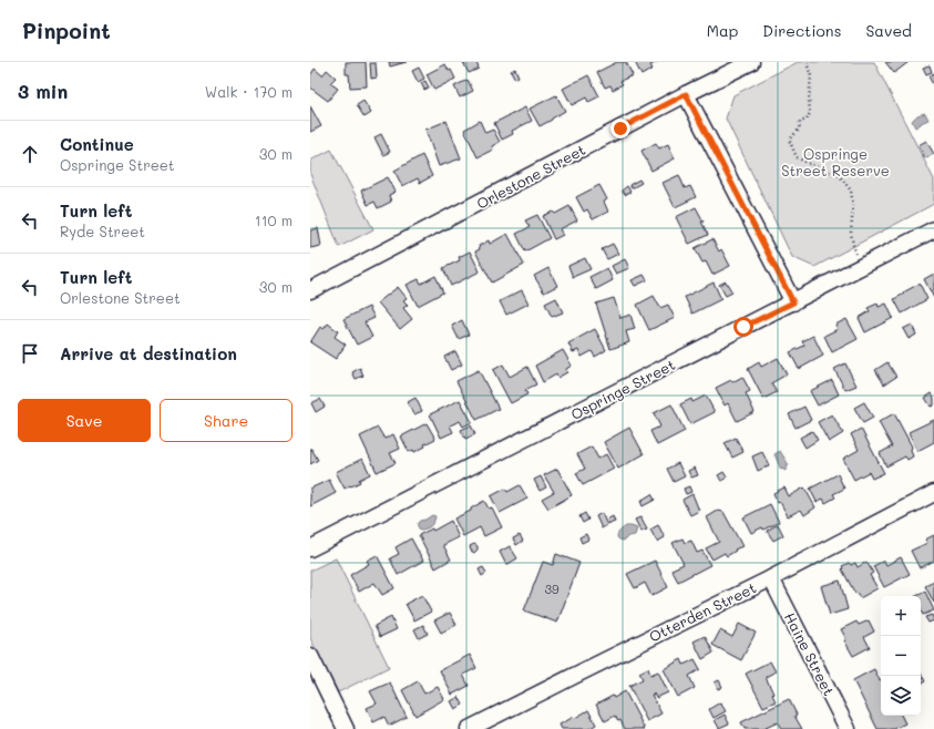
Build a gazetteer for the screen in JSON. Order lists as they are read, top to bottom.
{
  "streets": {
    "street": [
      "Orlestone Street",
      "Ospringe Street",
      "Otterden Street",
      "Haine Street"
    ]
  },
  "crossings": [
    ["Otterden Street", "Haine Street"]
  ],
  "parks": ["Ospringe Street Reserve"],
  "house_numbers": ["39"],
  "page": {
    "header": "Pinpoint",
    "nav": ["Map", "Directions", "Saved"],
    "heading": ["3 min", "Walk · 170 m"],
    "list": [
      ["Continue", "Ospringe Street", "30 m"],
      ["Turn left", "Ryde Street", "110 m"],
      ["Turn left", "Orlestone Street", "30 m"],
      "Arrive at destination"
    ],
    "buttons": ["Save", "Share"],
    "map_buttons": ["+", "−"]
  }
}
